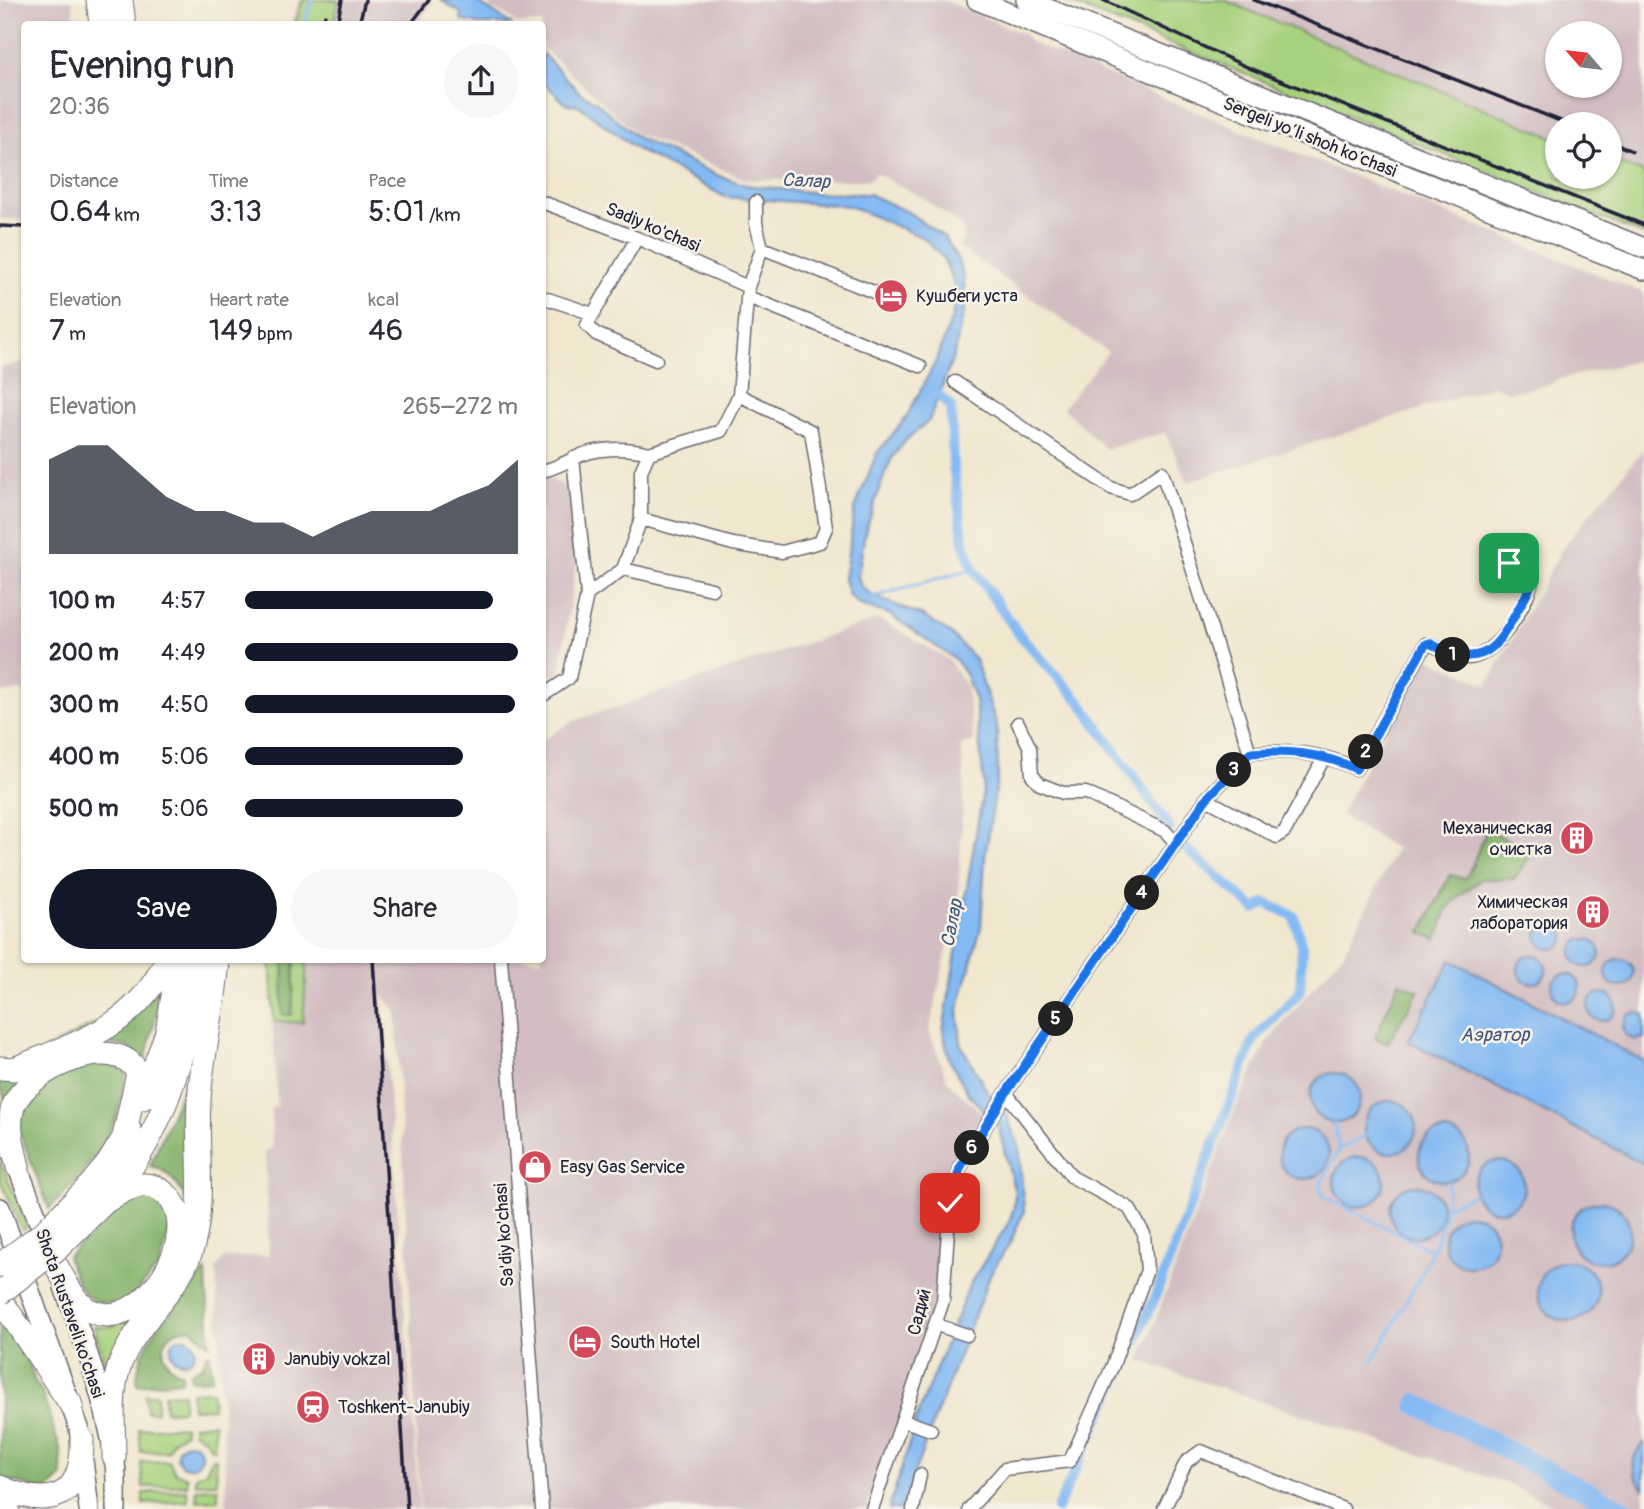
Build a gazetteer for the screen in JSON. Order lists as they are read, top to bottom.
{
  "streets": {
    "main road": ["Sergeli yo‘li shoh ko‘chasi", "Shota Rustaveli ko'chasi"],
    "street": ["Sadiy ko'chasi", "Sa'diy ko'chasi", "Садий"]
  },
  "water": ["Салар", "Аэратор"],
  "places": {
    "hotel": ["Кушбеги уста", "South Hotel"],
    "building": ["Механическая очистка", "Химическая лаборатория", "Janubiy vokzal"],
    "shop": ["Easy Gas Service"],
    "station": ["Toshkent-Janubiy"]
  },
  "north": "top left",
  "page": {
    "heading": ["Evening run", "20:36"],
    "stats": [
      ["Distance", "0.64 km"],
      ["Time", "3:13"],
      ["Pace", "5:01 /km"],
      ["Elevation", "7 m"],
      ["Heart rate", "149 bpm"],
      ["kcal", "46"]
    ],
    "chart": ["Elevation", "265–272 m"],
    "list": [
      {
        "name": "100 m",
        "note": "4:57"
      },
      {
        "name": "200 m",
        "note": "4:49"
      },
      {
        "name": "300 m",
        "note": "4:50"
      },
      {
        "name": "400 m",
        "note": "5:06"
      },
      {
        "name": "500 m",
        "note": "5:06"
      }
    ],
    "pins": [
      "1",
      "2",
      "3",
      "4",
      "5",
      "6"
    ],
    "buttons": ["Save", "Share"]
  }
}
